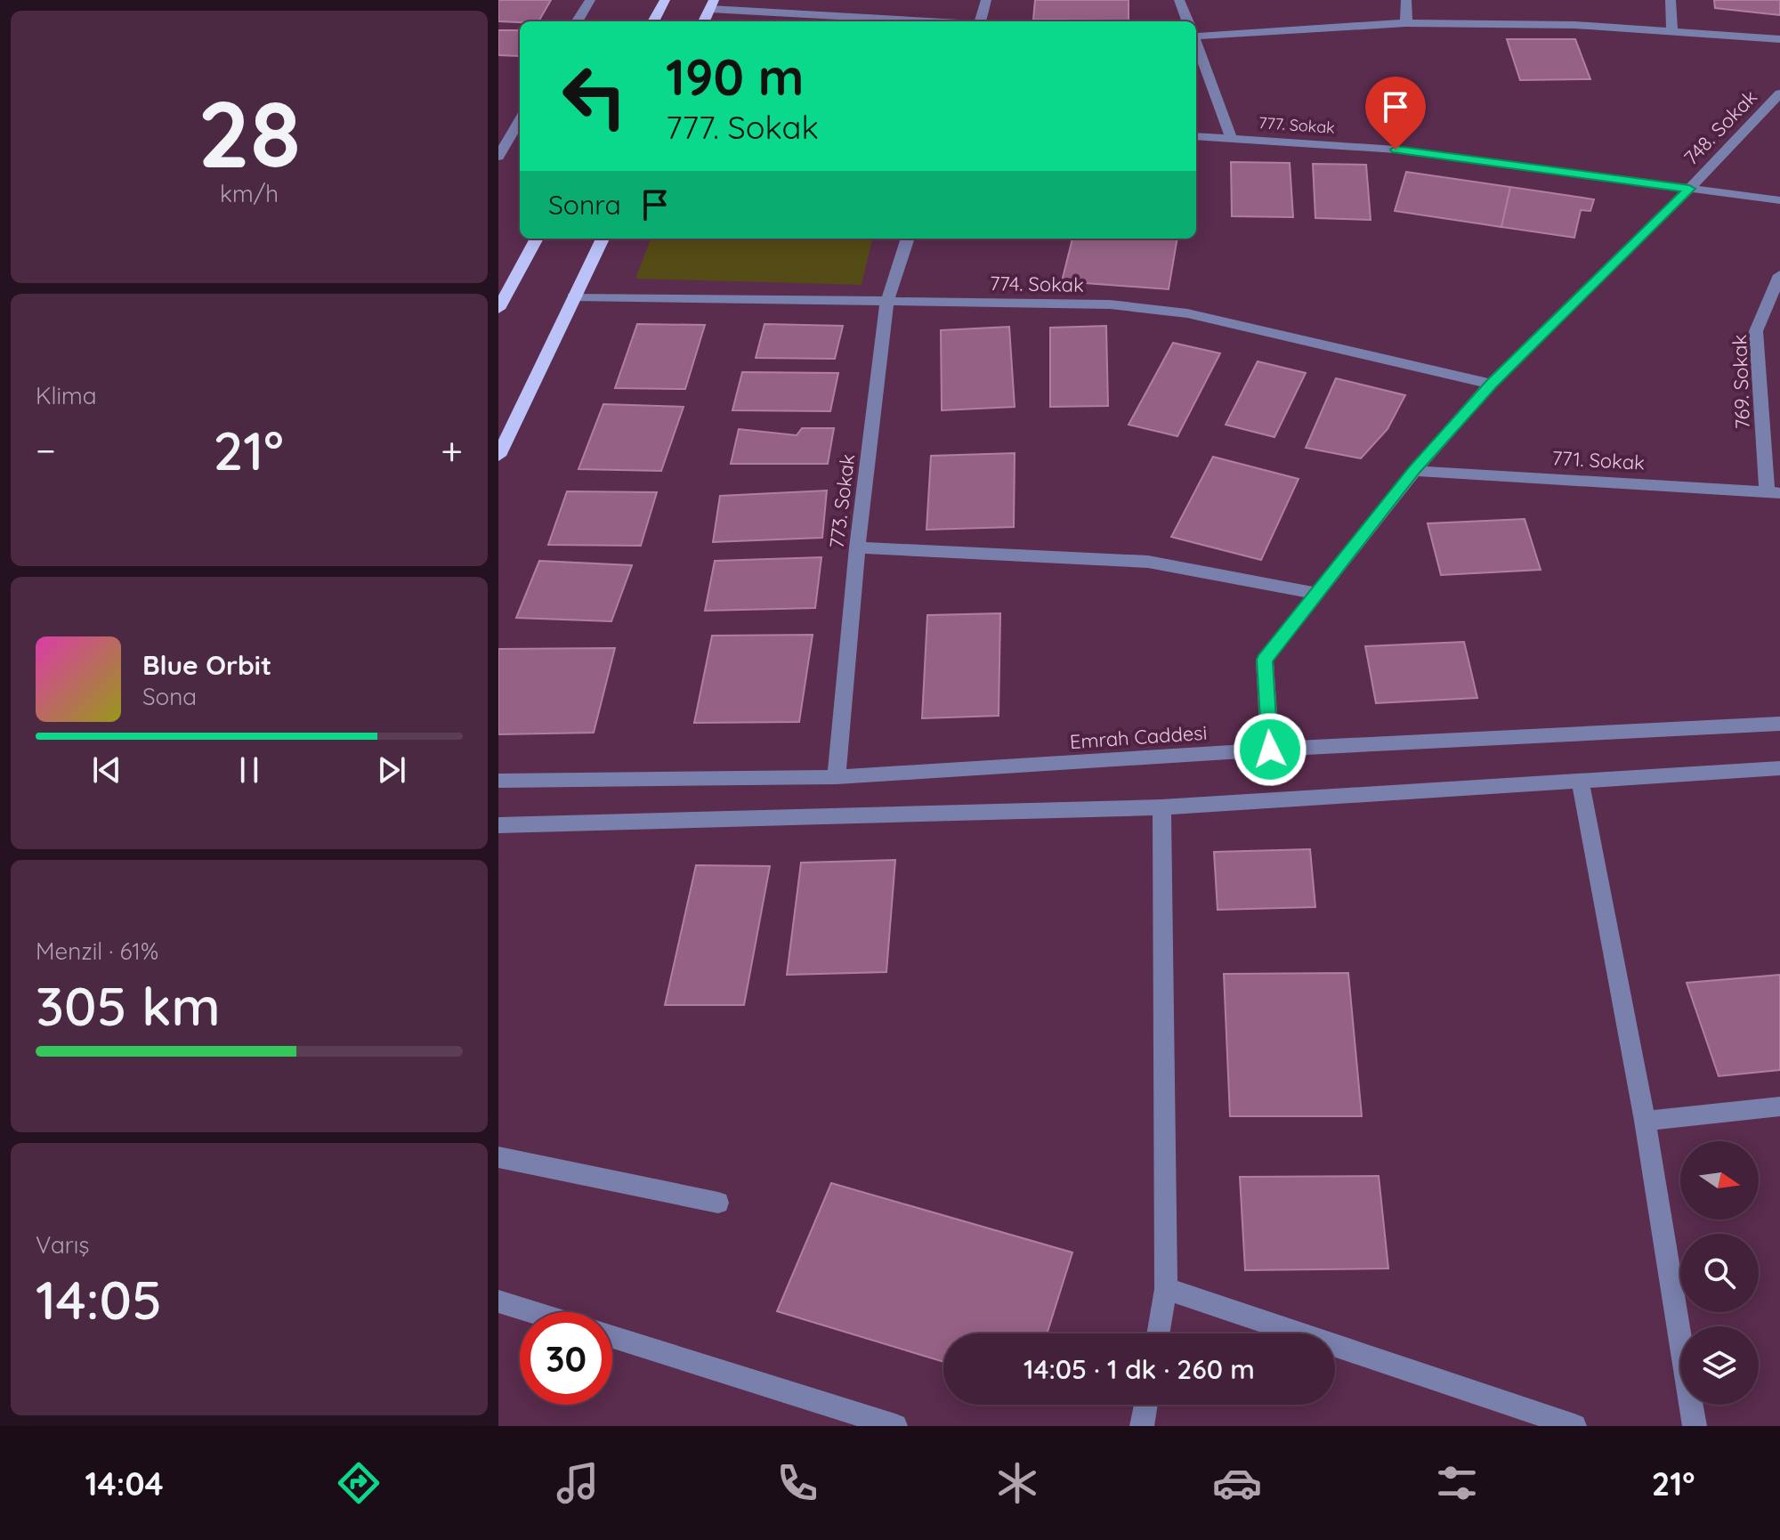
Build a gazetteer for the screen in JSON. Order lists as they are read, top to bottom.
{
  "streets": {
    "street": [
      "777. Sokak",
      "748. Sokak",
      "774. Sokak",
      "769. Sokak",
      "771. Sokak",
      "773. Sokak",
      "Emrah Caddesi"
    ]
  },
  "crossings": [
    ["777. Sokak", "748. Sokak"],
    ["748. Sokak", "774. Sokak"],
    ["748. Sokak", "771. Sokak"],
    ["748. Sokak", "Emrah Caddesi"],
    ["774. Sokak", "773. Sokak"],
    ["769. Sokak", "771. Sokak"],
    ["773. Sokak", "Emrah Caddesi"]
  ],
  "north": "right",
  "page": {
    "tile": [
      ["28", "km/h"],
      "Klima",
      ["Menzil · 61%", "305 km"],
      ["Varış", "14:05"]
    ],
    "turn": ["190 m", "777. Sokak"],
    "then": "Sonra",
    "heat": ["−", "21°", "+"],
    "song": ["Blue Orbit", "Sona"],
    "limit": "30",
    "trip": "14:05 · 1 dk · 260 m",
    "tabs": ["14:04", "21°"]
  }
}
